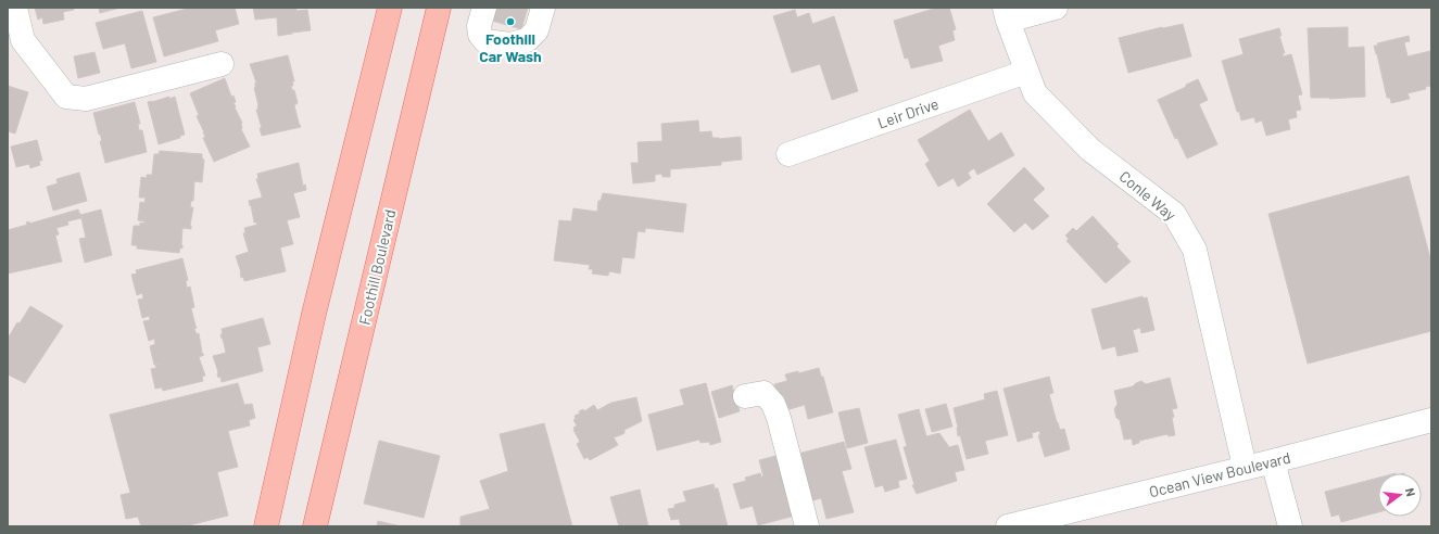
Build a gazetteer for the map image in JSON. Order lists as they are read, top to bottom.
{
  "streets": {
    "main road": ["Foothill Boulevard"],
    "street": ["Leir Drive", "Conle Way", "Ocean View Boulevard"]
  },
  "crossings": [
    ["Leir Drive", "Conle Way"],
    ["Conle Way", "Ocean View Boulevard"]
  ],
  "places": ["Foothill Car Wash"],
  "north": "right"
}
